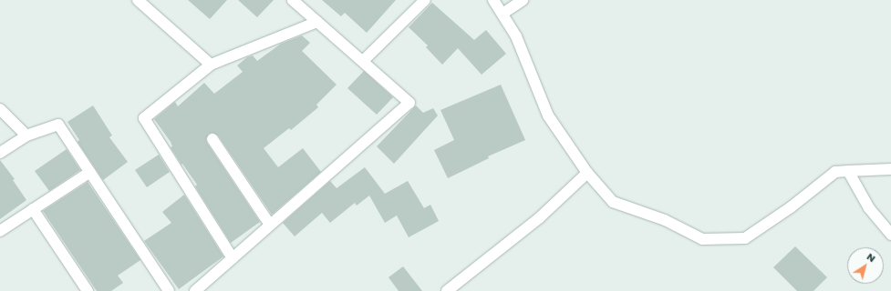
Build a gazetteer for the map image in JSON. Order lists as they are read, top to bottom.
{
  "north": "top right"
}
